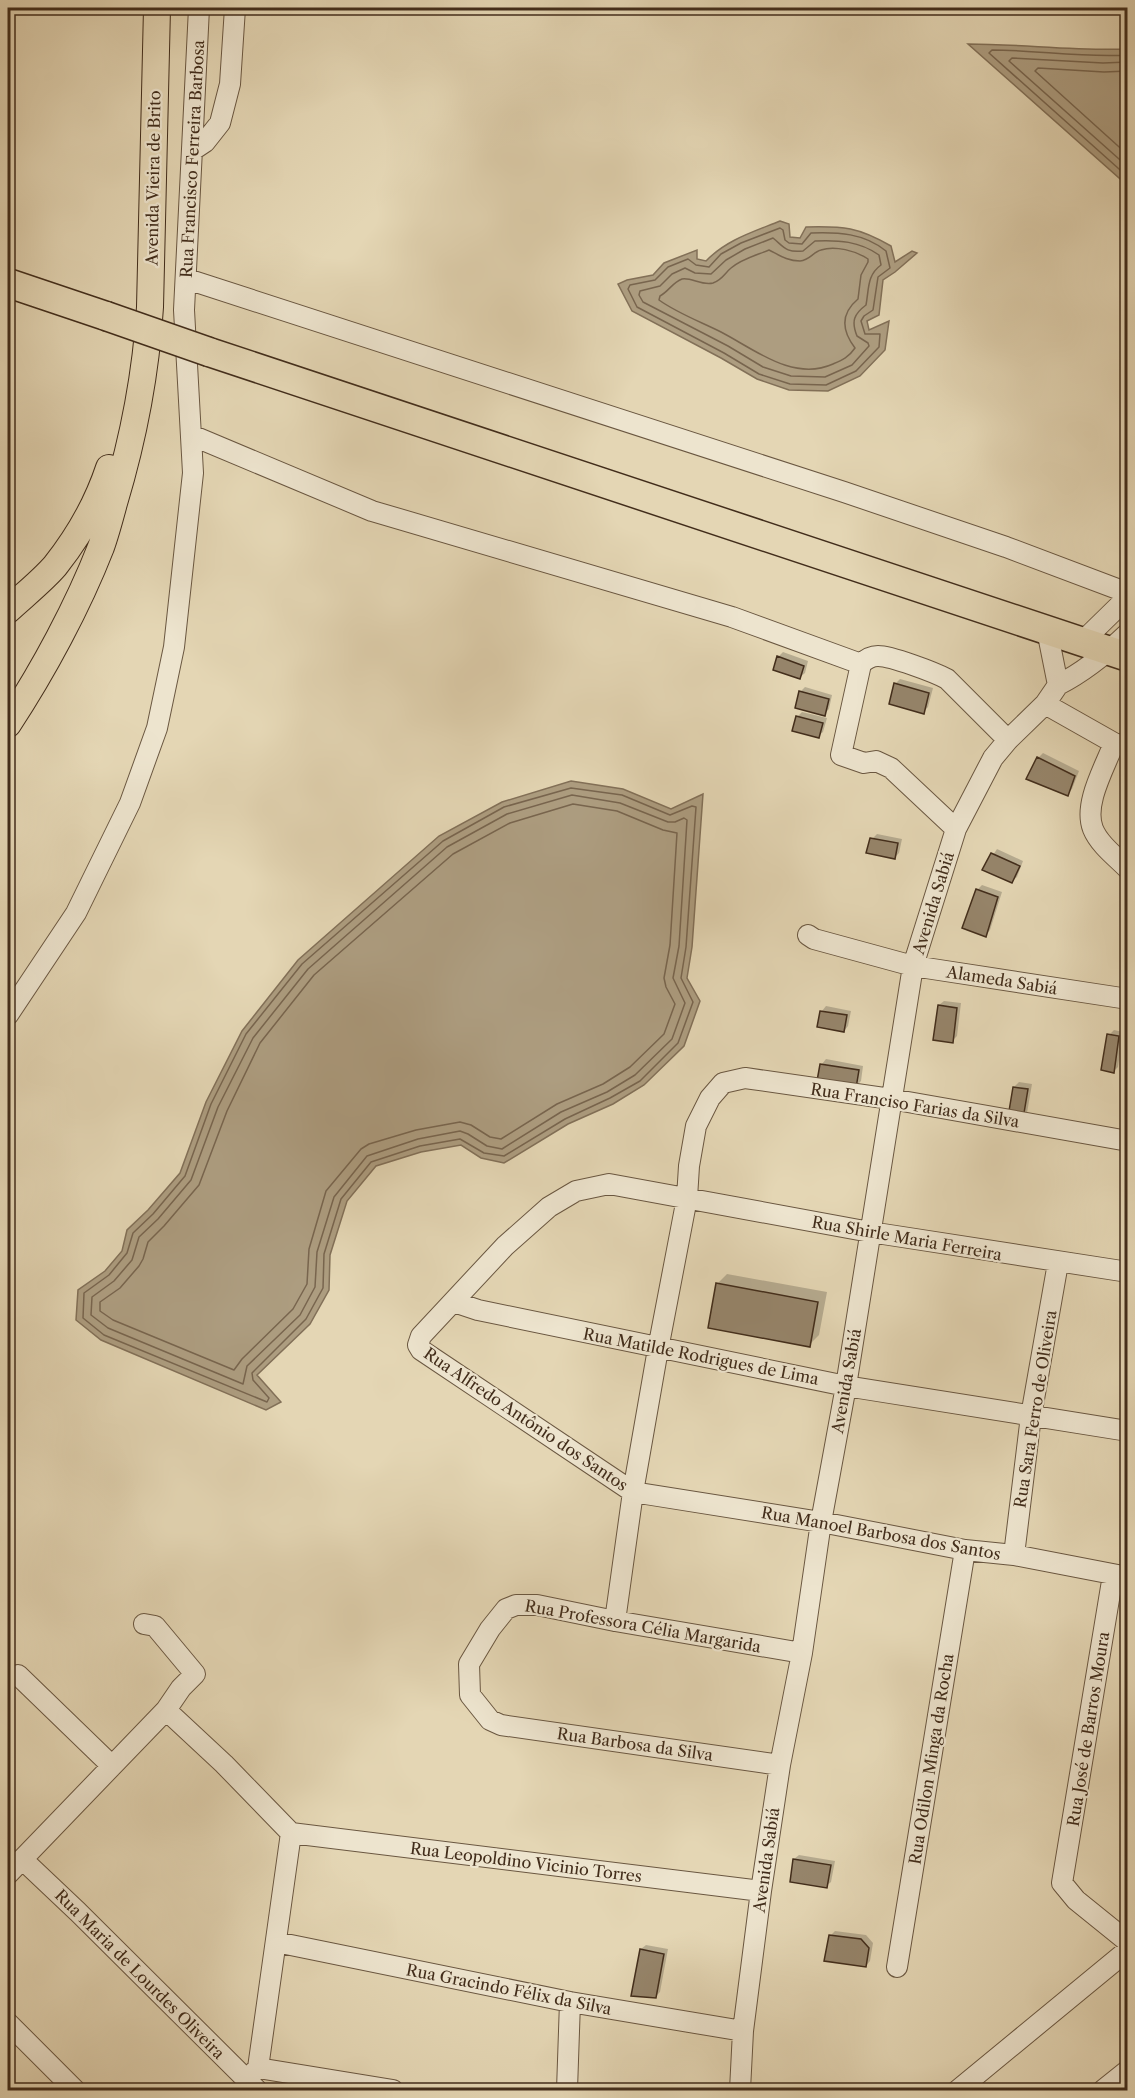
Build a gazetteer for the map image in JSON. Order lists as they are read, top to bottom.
{
  "streets": {
    "main road": ["Avenida Vieira de Brito"],
    "street": [
      "Rua Francisco Ferreira Barbosa",
      "Avenida Sabiá",
      "Alameda Sabiá",
      "Rua Franciso Farias da Silva",
      "Rua Shirle Maria Ferreira",
      "Rua Matilde Rodrigues de Lima",
      "Rua Sara Ferro de Oliveira",
      "Rua Alfredo Antônio dos Santos",
      "Rua Manoel Barbosa dos Santos",
      "Rua Professora Célia Margarida",
      "Rua José de Barros Moura",
      "Rua Barbosa da Silva",
      "Rua Odilon Minga da Rocha",
      "Rua Leopoldino Vicinio Torres",
      "Rua Maria de Lourdes Oliveira",
      "Rua Gracindo Félix da Silva"
    ]
  },
  "crossings": [
    ["Avenida Sabiá", "Alameda Sabiá"],
    ["Avenida Sabiá", "Rua Franciso Farias da Silva"],
    ["Avenida Sabiá", "Rua Shirle Maria Ferreira"],
    ["Avenida Sabiá", "Rua Matilde Rodrigues de Lima"],
    ["Avenida Sabiá", "Rua Manoel Barbosa dos Santos"],
    ["Avenida Sabiá", "Rua Professora Célia Margarida"],
    ["Avenida Sabiá", "Rua Barbosa da Silva"],
    ["Avenida Sabiá", "Rua Leopoldino Vicinio Torres"],
    ["Avenida Sabiá", "Rua Gracindo Félix da Silva"],
    ["Rua Franciso Farias da Silva", "Rua Shirle Maria Ferreira"],
    ["Rua Shirle Maria Ferreira", "Rua Matilde Rodrigues de Lima"],
    ["Rua Shirle Maria Ferreira", "Rua Sara Ferro de Oliveira"],
    ["Rua Shirle Maria Ferreira", "Rua Alfredo Antônio dos Santos"],
    ["Rua Matilde Rodrigues de Lima", "Rua Sara Ferro de Oliveira"],
    ["Rua Sara Ferro de Oliveira", "Rua Manoel Barbosa dos Santos"],
    ["Rua Alfredo Antônio dos Santos", "Rua Manoel Barbosa dos Santos"],
    ["Rua Manoel Barbosa dos Santos", "Rua José de Barros Moura"],
    ["Rua Manoel Barbosa dos Santos", "Rua Odilon Minga da Rocha"],
    ["Rua Professora Célia Margarida", "Rua Barbosa da Silva"]
  ]
}
